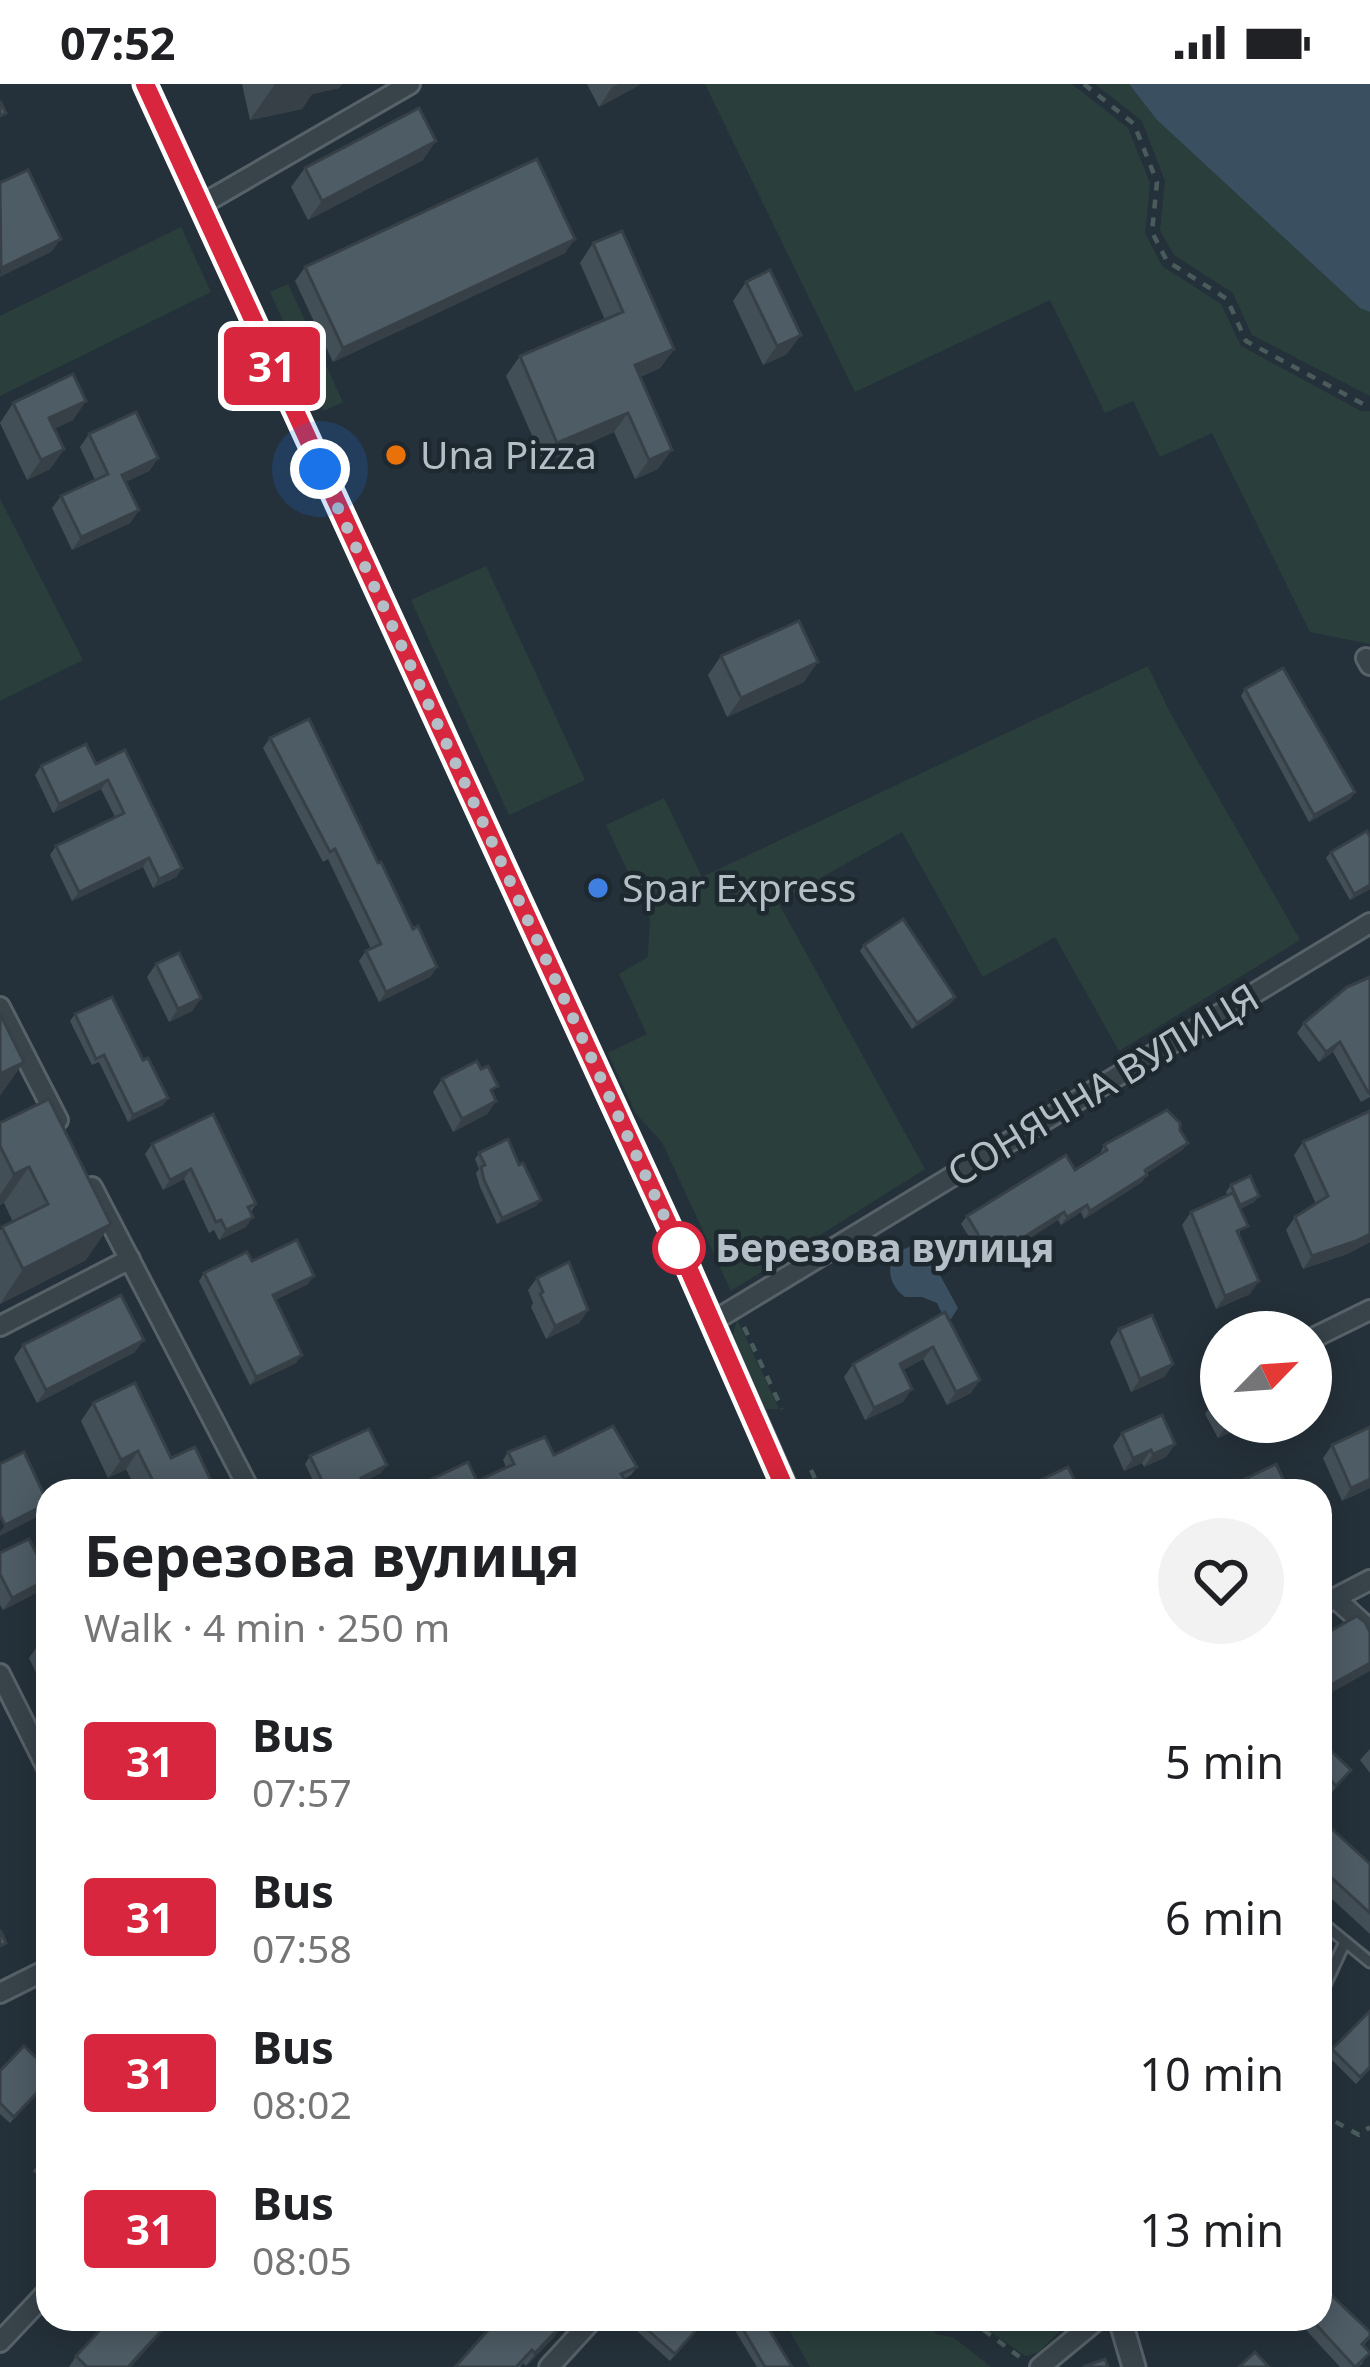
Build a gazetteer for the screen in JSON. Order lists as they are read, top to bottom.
{
  "streets": {
    "street": ["СОНЯЧНА ВУЛИЦЯ"]
  },
  "places": ["Una Pizza", "Spar Express", "Березова вулиця"],
  "lines": ["bus line 31"],
  "north": "top right",
  "page": {
    "status": "07:52",
    "on_map": "31",
    "heading": ["Березова вулиця", "Walk · 4 min · 250 m"],
    "list": [
      {
        "mark": "31",
        "name": "Bus",
        "note": "07:57",
        "value": "5 min"
      },
      {
        "mark": "31",
        "name": "Bus",
        "note": "07:58",
        "value": "6 min"
      },
      {
        "mark": "31",
        "name": "Bus",
        "note": "08:02",
        "value": "10 min"
      },
      {
        "mark": "31",
        "name": "Bus",
        "note": "08:05",
        "value": "13 min"
      }
    ]
  }
}
